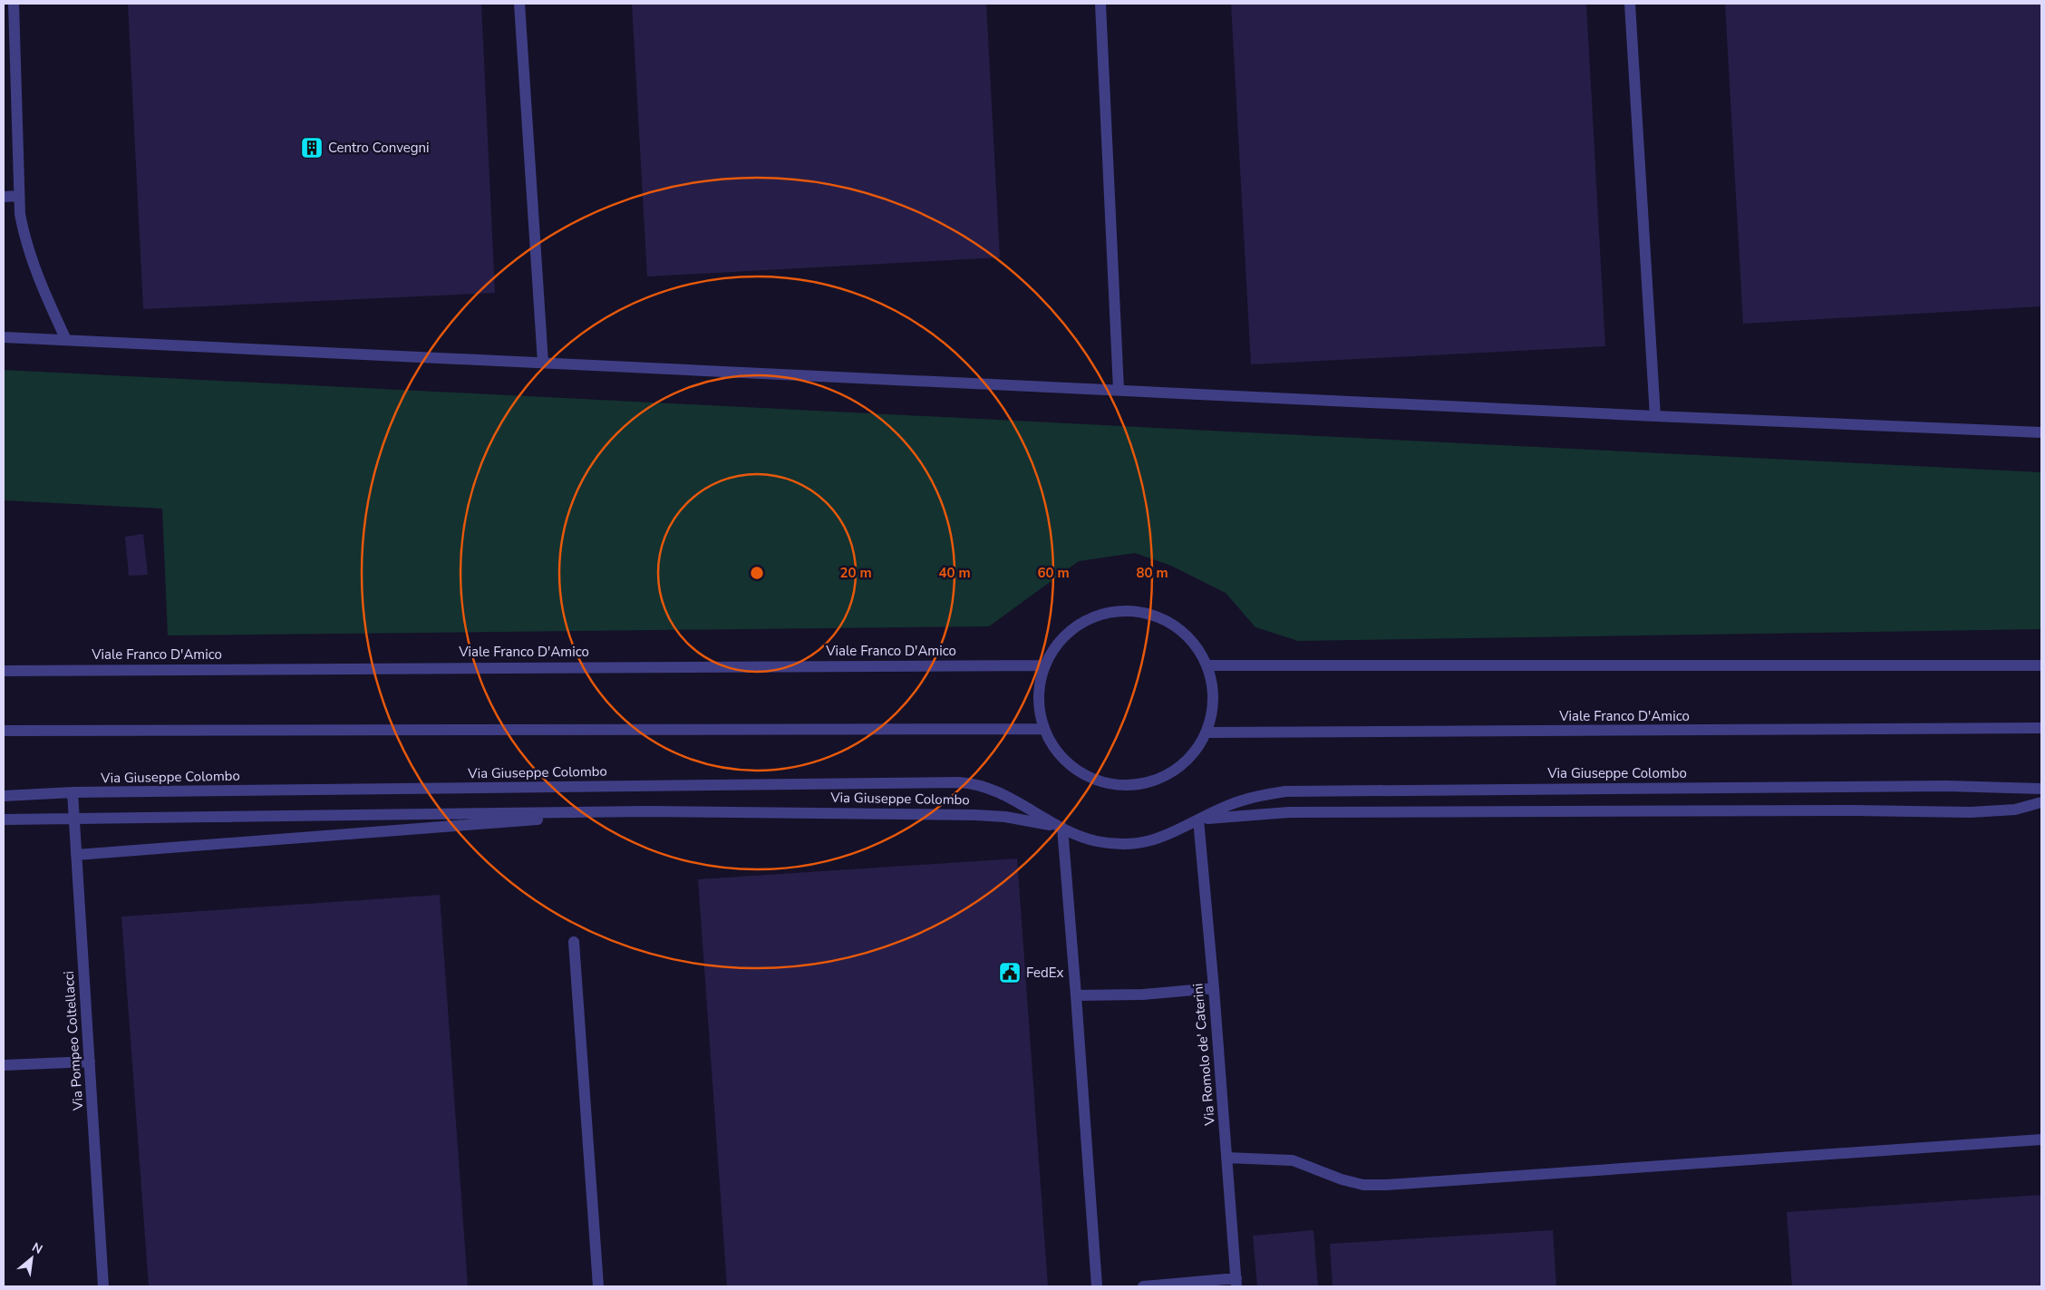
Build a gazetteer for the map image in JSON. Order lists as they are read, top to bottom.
{
  "streets": {
    "street": [
      "Viale Franco D'Amico",
      "Via Giuseppe Colombo",
      "Via Pompeo Coltellacci",
      "Via Romolo de' Caterini"
    ]
  },
  "crossings": [
    ["Via Giuseppe Colombo", "Via Pompeo Coltellacci"],
    ["Via Giuseppe Colombo", "Via Romolo de' Caterini"]
  ],
  "places": {
    "building": ["Centro Convegni"],
    "public building": ["FedEx"]
  },
  "north": "top right",
  "rings": [
    "20 m",
    "40 m",
    "60 m",
    "80 m"
  ]
}
